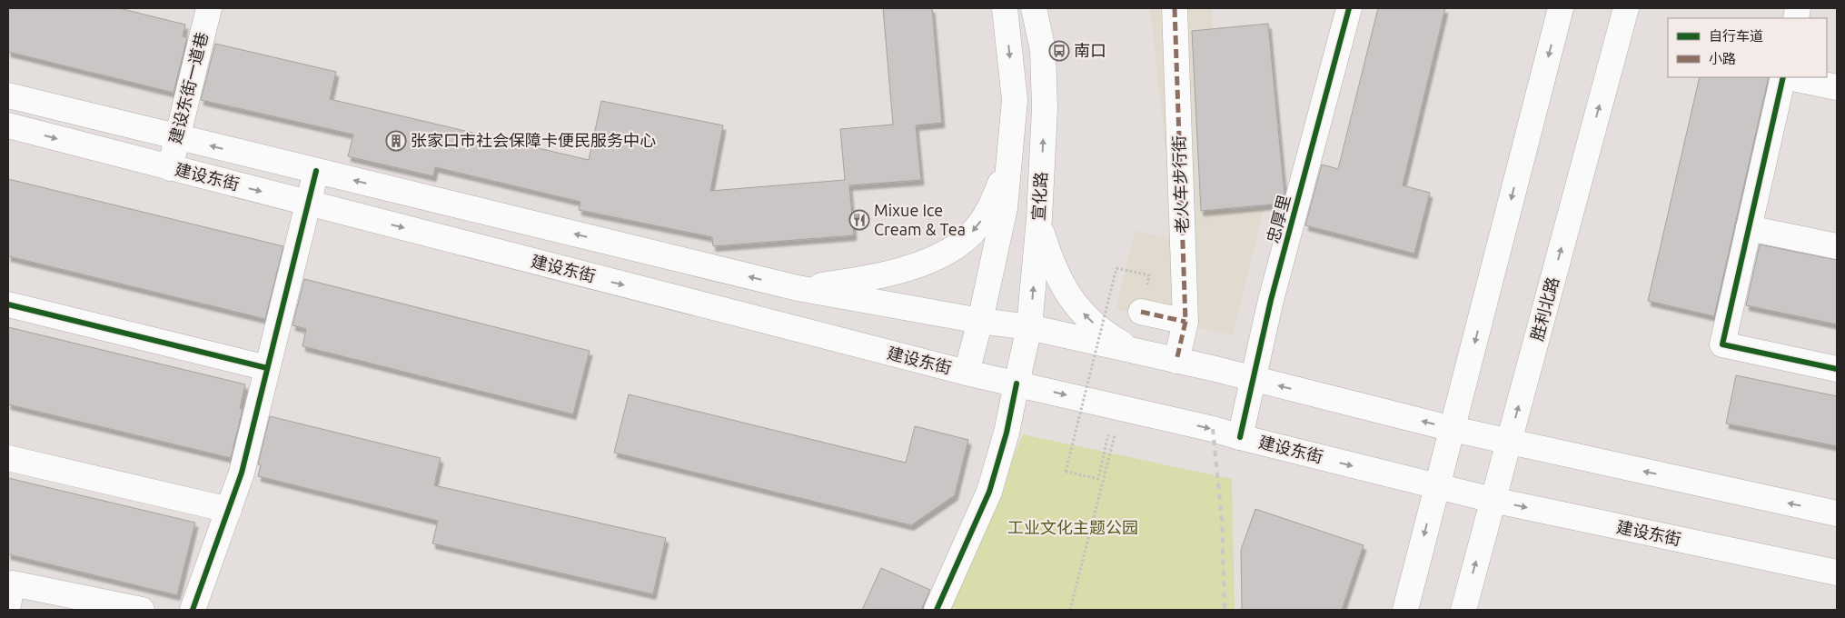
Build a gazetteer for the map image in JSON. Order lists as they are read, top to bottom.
{
  "streets": {
    "main road": [
      "建设东街一道巷",
      "建设东街",
      "老火车步行街",
      "宣化路",
      "忠厚里",
      "胜利北路"
    ]
  },
  "crossings": [
    ["建设东街一道巷", "建设东街"],
    ["建设东街", "老火车步行街"],
    ["建设东街", "宣化路"],
    ["建设东街", "忠厚里"],
    ["建设东街", "胜利北路"]
  ],
  "parks": ["工业文化主题公园"],
  "places": {
    "bus stop": ["南口"],
    "building": ["张家口市社会保障卡便民服务中心"],
    "restaurant": ["Mixue Ice Cream & Tea"]
  },
  "legend": ["自行车道", "小路"]
}
